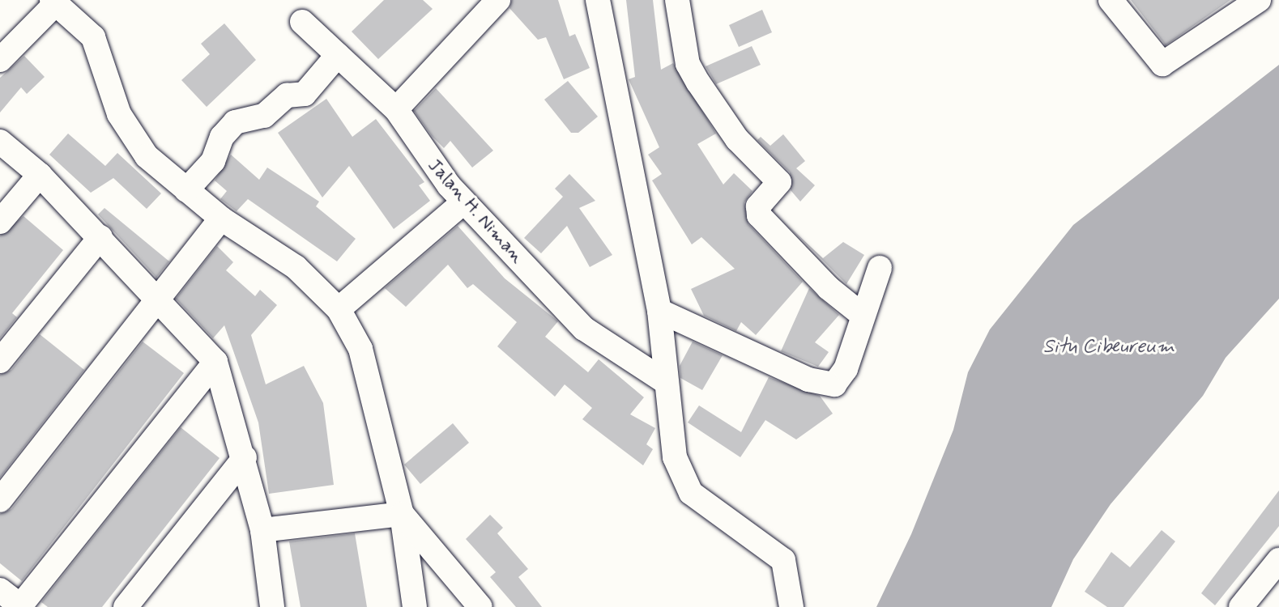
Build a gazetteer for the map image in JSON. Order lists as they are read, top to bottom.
{
  "streets": {
    "street": ["Jalan H. Niman"]
  },
  "water": ["Situ Cibeureum"]
}
